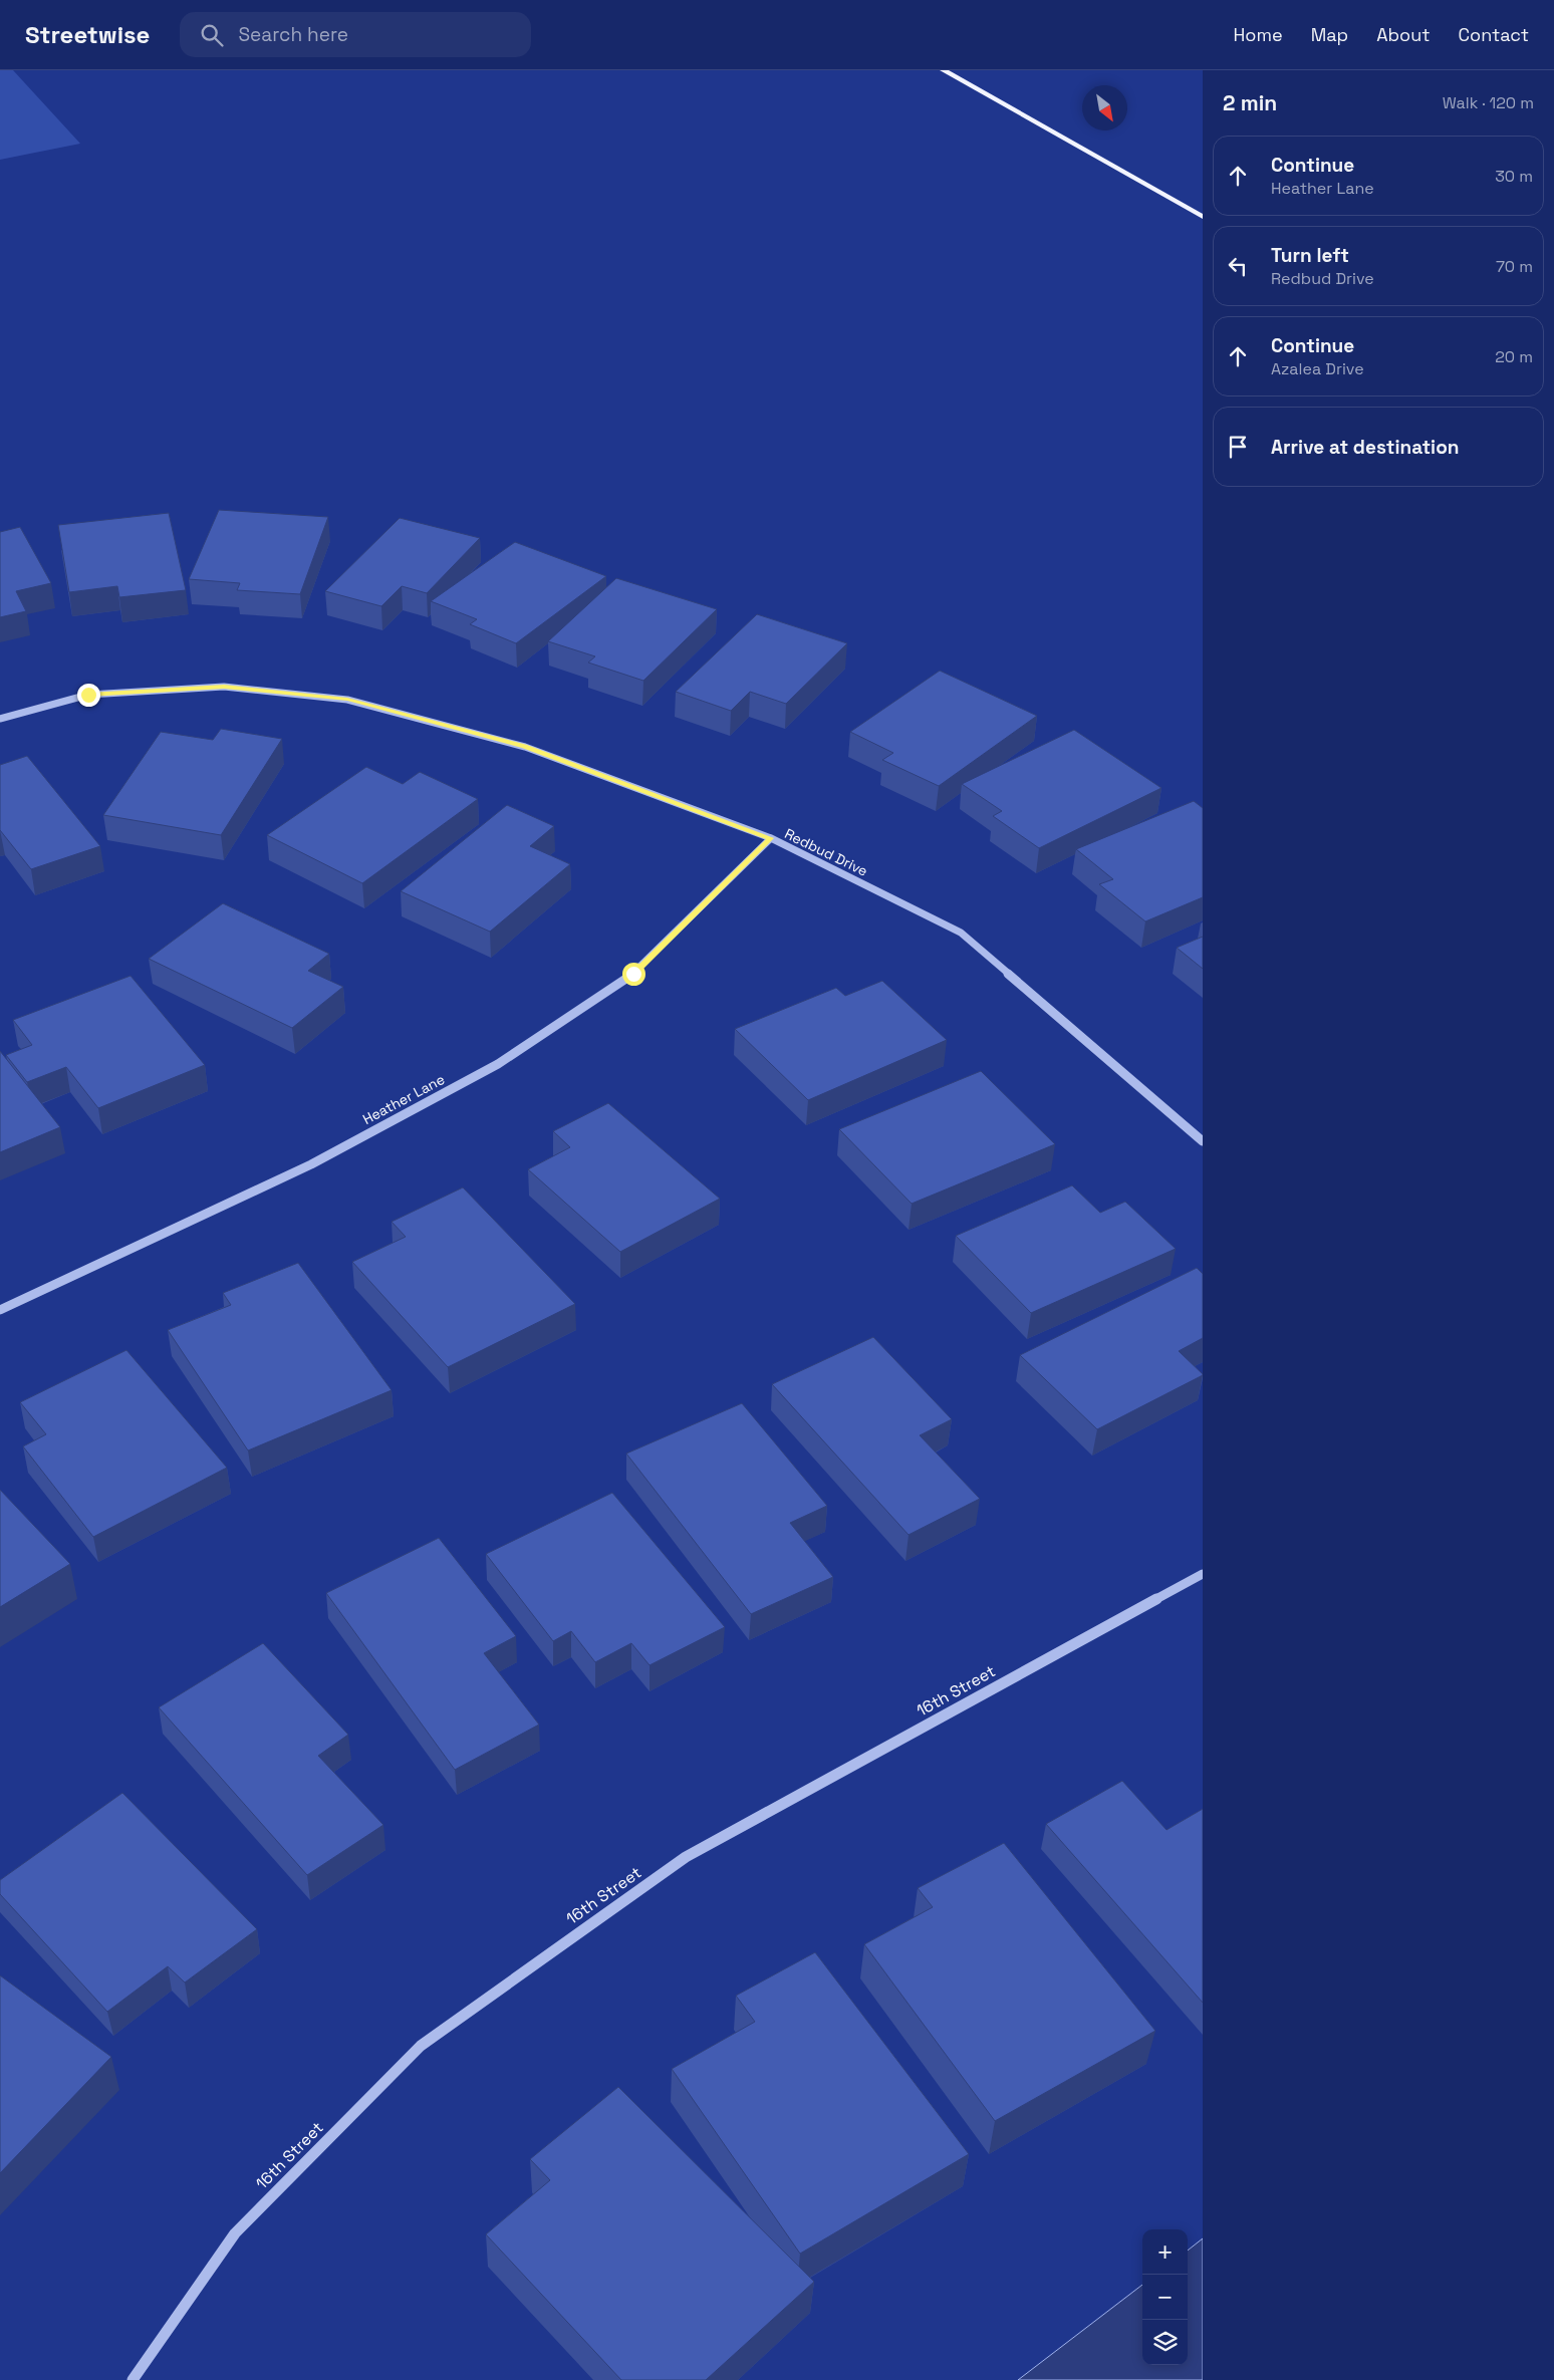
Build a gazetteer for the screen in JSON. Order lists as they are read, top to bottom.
{
  "streets": {
    "street": ["Redbud Drive", "Heather Lane", "16th Street"]
  },
  "crossings": [
    ["Redbud Drive", "Heather Lane"]
  ],
  "north": "bottom right",
  "page": {
    "header": "Streetwise",
    "search": "Search here",
    "nav": [
      "Home",
      "Map",
      "About",
      "Contact"
    ],
    "heading": ["2 min", "Walk · 120 m"],
    "list": [
      ["Continue", "Heather Lane", "30 m"],
      ["Turn left", "Redbud Drive", "70 m"],
      ["Continue", "Azalea Drive", "20 m"],
      "Arrive at destination"
    ],
    "map_buttons": ["+", "−"]
  }
}
